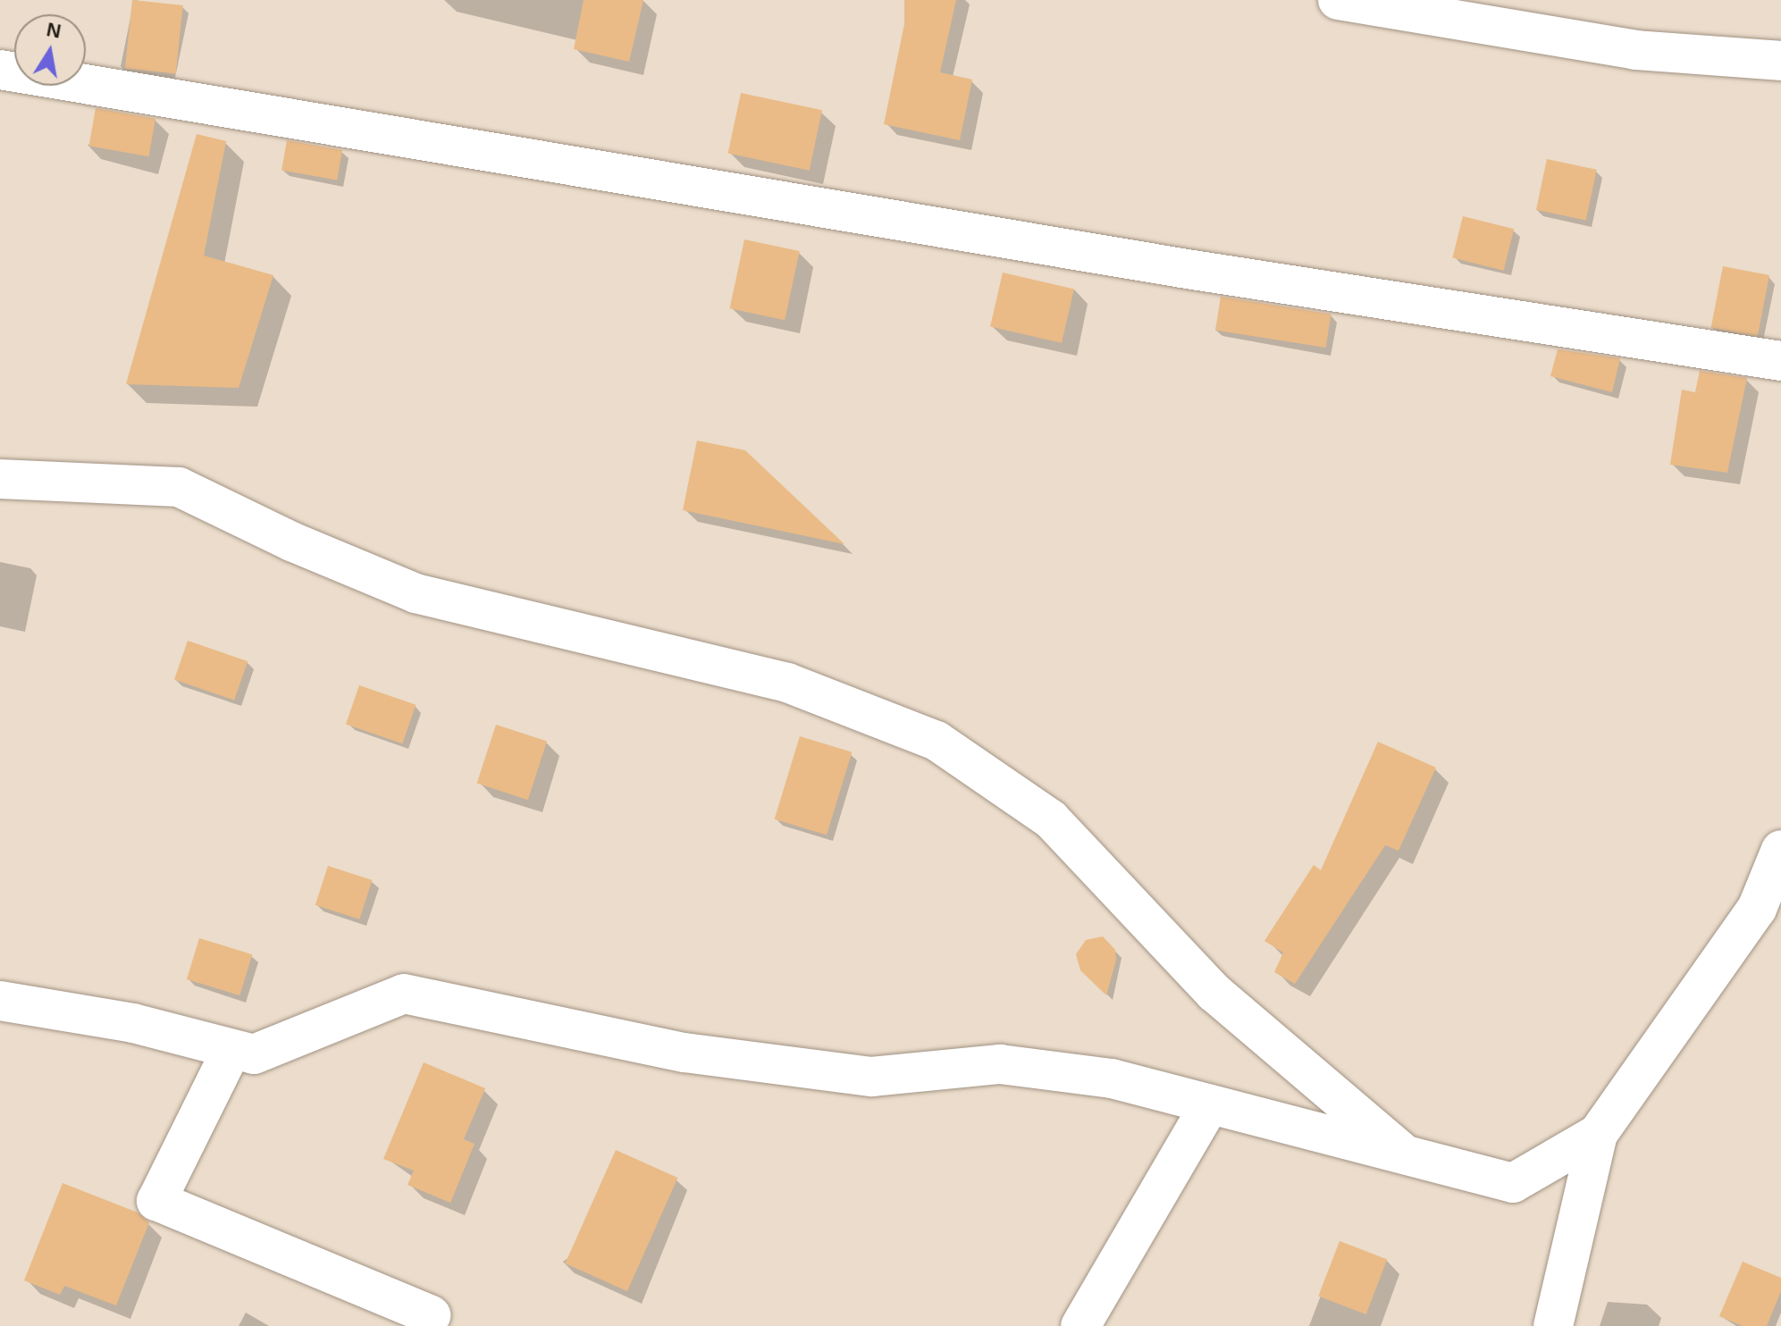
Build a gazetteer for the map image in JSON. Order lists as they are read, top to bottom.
{
  "north": "top"
}
